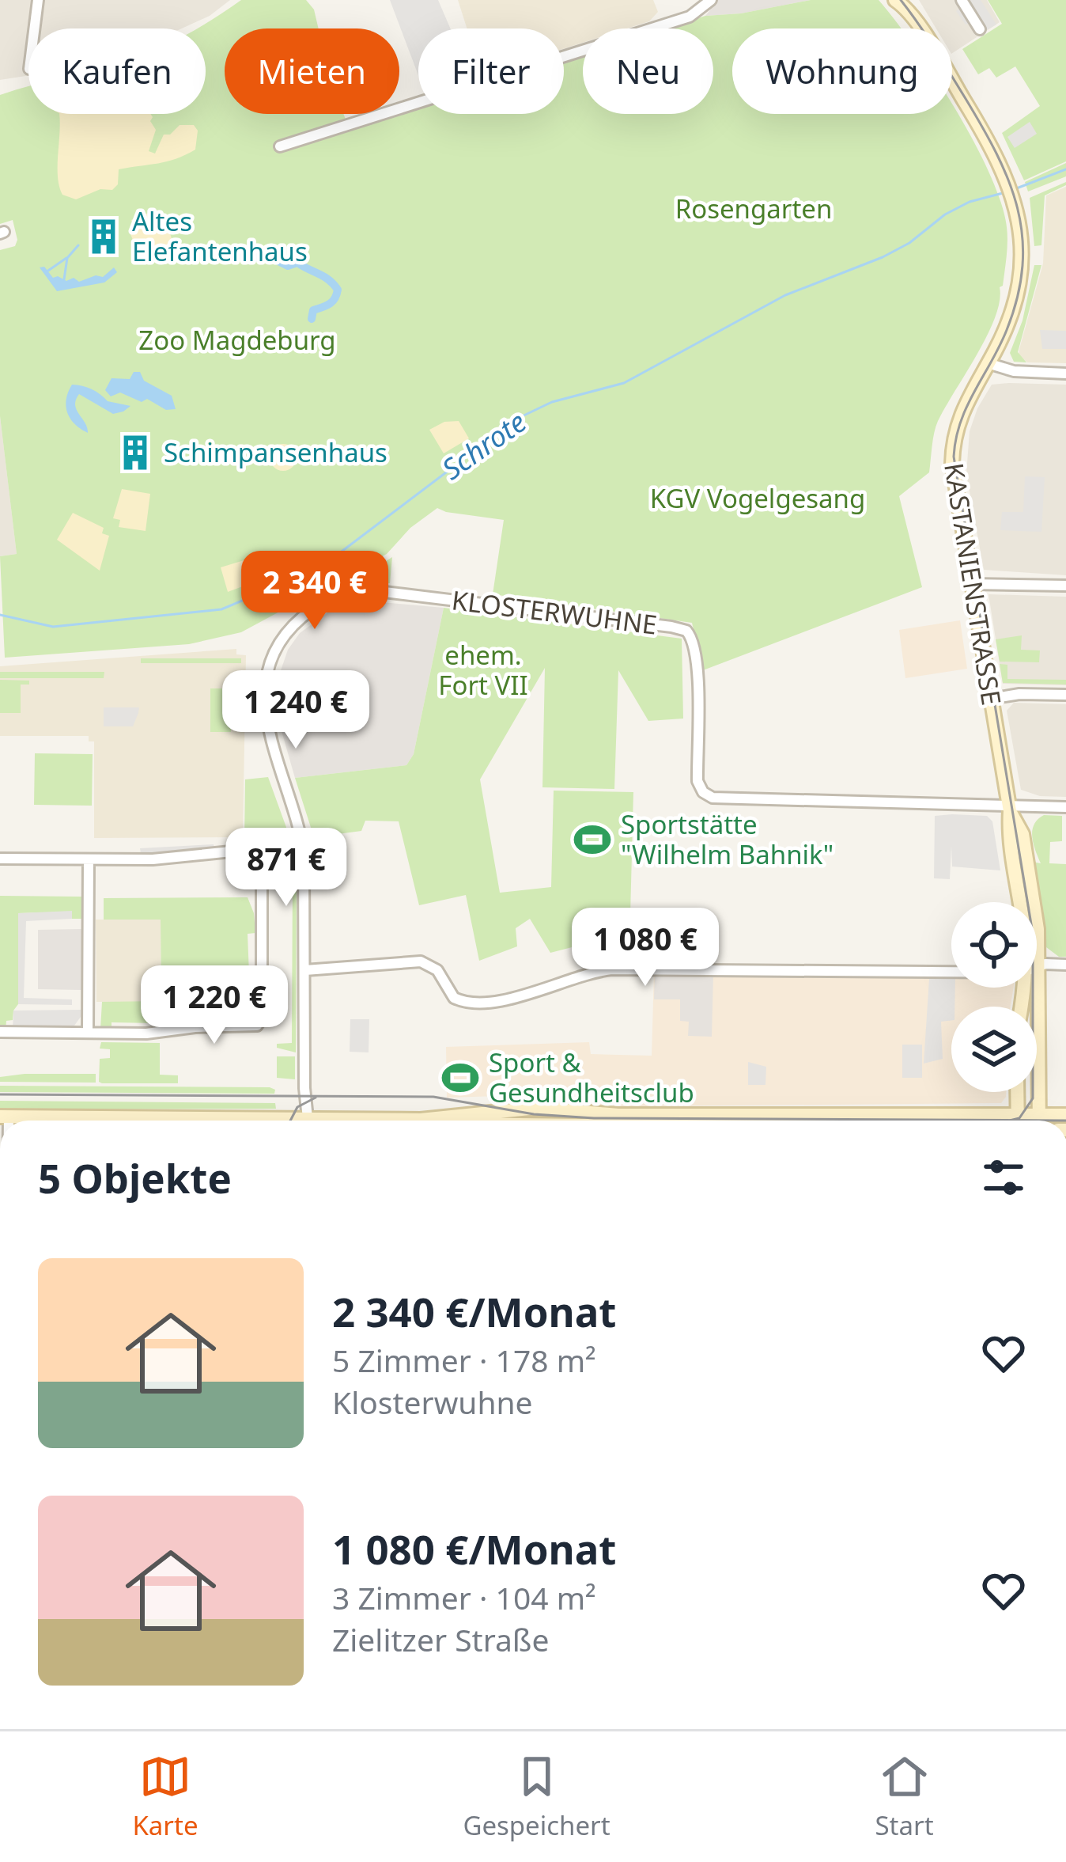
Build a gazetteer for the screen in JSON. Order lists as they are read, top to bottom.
{
  "streets": {
    "main road": ["KASTANIENSTRASSE"],
    "street": ["KLOSTERWUHNE"]
  },
  "crossings": [
    ["KASTANIENSTRASSE", "KLOSTERWUHNE"]
  ],
  "water": ["Schrote"],
  "parks": [
    "Rosengarten",
    "Zoo Magdeburg",
    "KGV Vogelgesang",
    "ehem. Fort VII"
  ],
  "places": {
    "building": ["Altes Elefantenhaus", "Schimpansenhaus"],
    "sports": ["Sportstätte \"Wilhelm Bahnik\"", "Sport & Gesundheitsclub"]
  },
  "page": {
    "chip": [
      "Kaufen",
      "Mieten",
      "Filter",
      "Neu",
      "Wohnung"
    ],
    "price": [
      "2 340 €",
      "1 240 €",
      "871 €",
      "1 080 €",
      "1 220 €"
    ],
    "heading": "5 Objekte",
    "list": [
      {
        "name": "2 340 €/Monat",
        "note": "5 Zimmer · 178 m² · Klosterwuhne"
      },
      {
        "name": "1 080 €/Monat",
        "note": "3 Zimmer · 104 m² · Zielitzer Straße"
      }
    ],
    "tabs": ["Karte", "Gespeichert", "Start"]
  }
}
